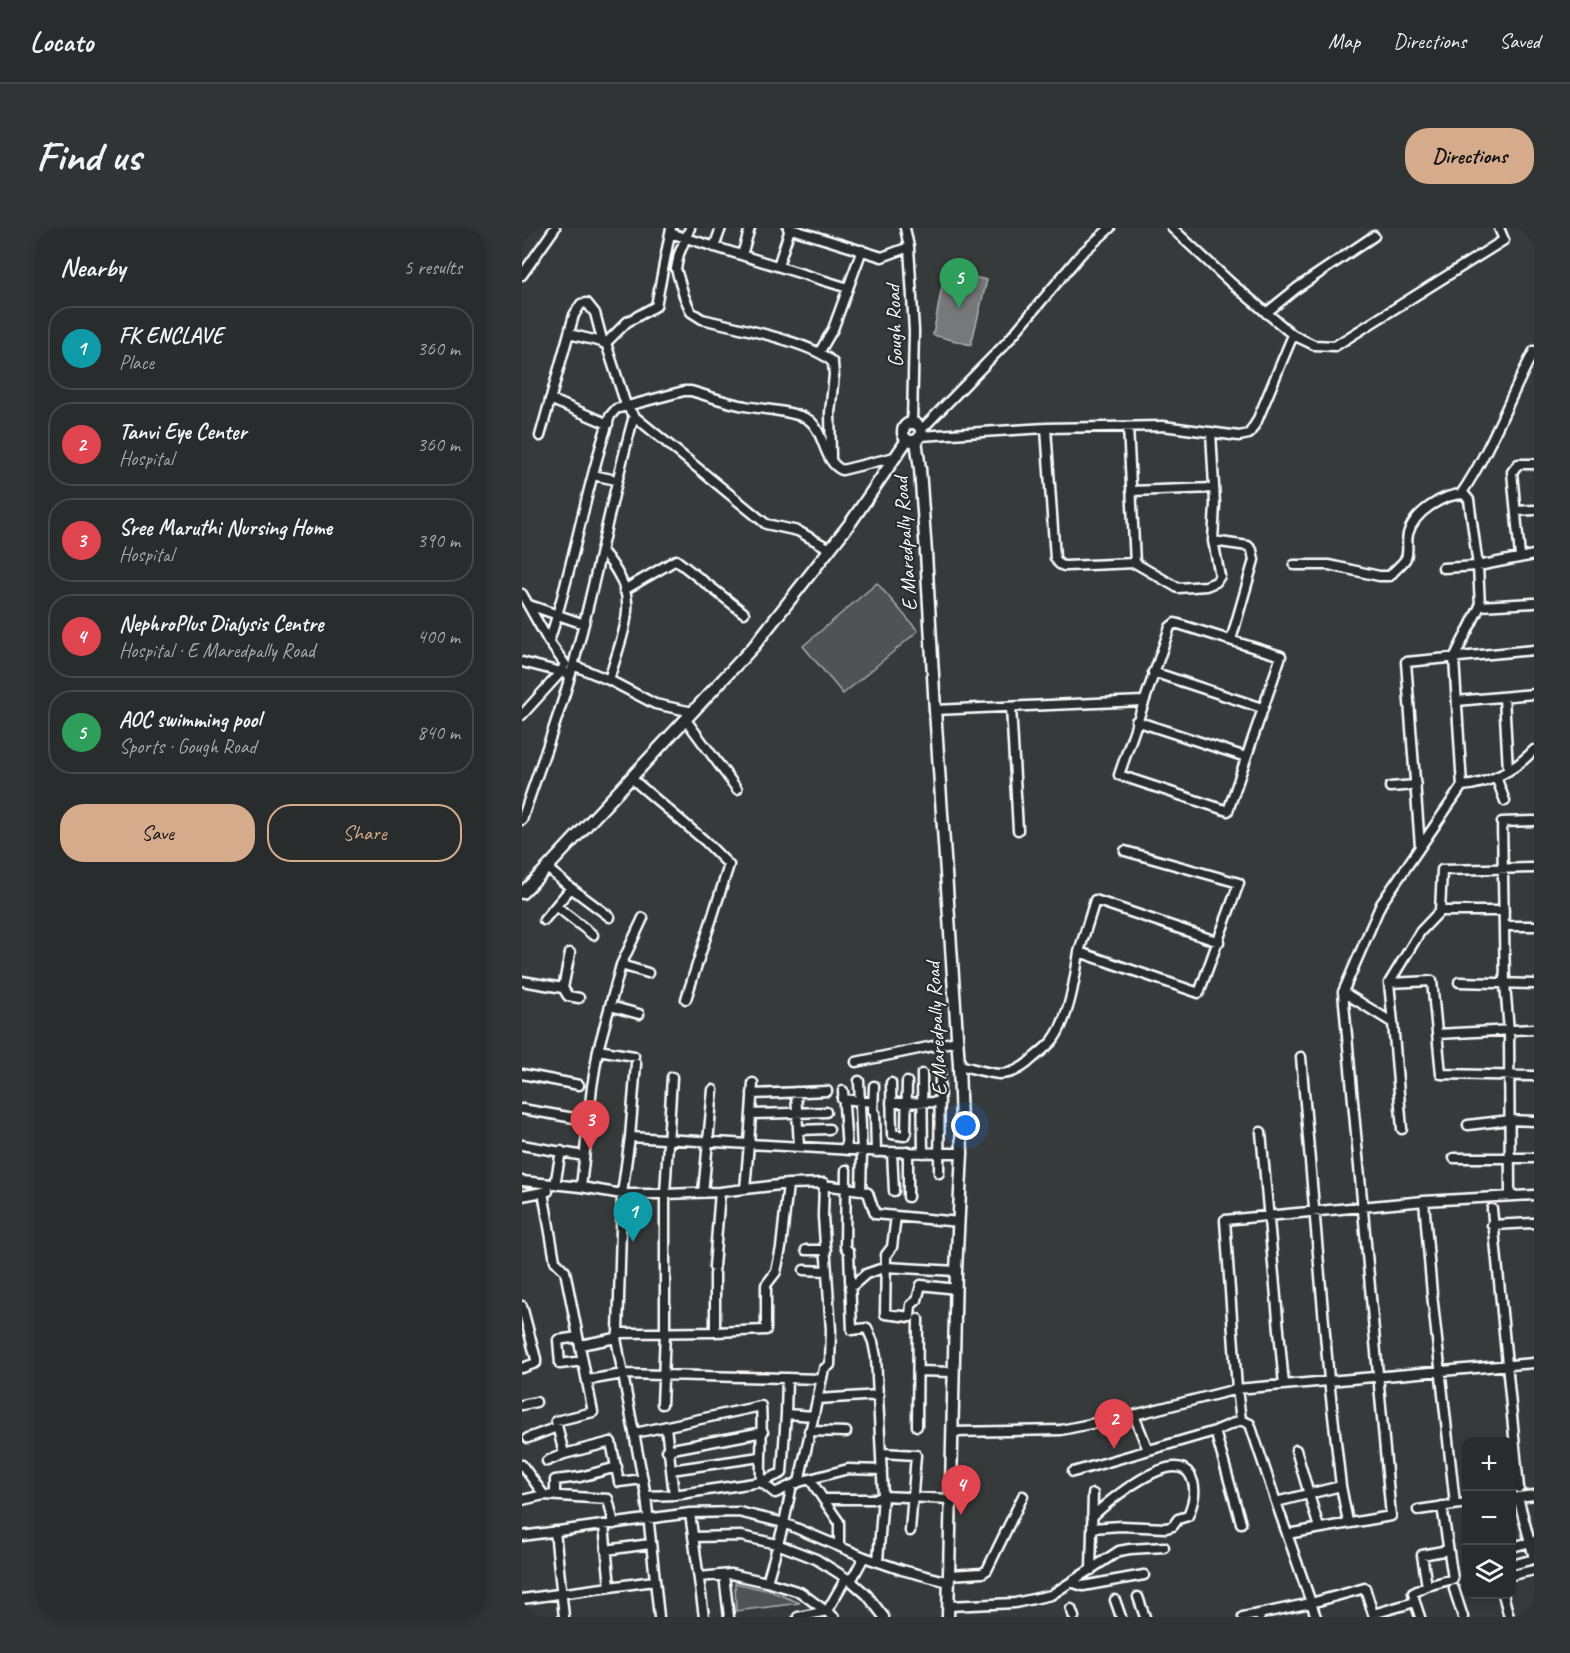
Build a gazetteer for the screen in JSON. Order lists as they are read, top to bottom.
{
  "streets": {
    "main road": ["E Maredpally Road"],
    "street": ["Gough Road"]
  },
  "page": {
    "header": "Locato",
    "nav": ["Map", "Directions", "Saved"],
    "buttons": [
      "Directions",
      ["Save", "Share"]
    ],
    "title": "Find us",
    "heading": ["Nearby", "5 results"],
    "pins": [
      "5",
      "3",
      "1",
      "2",
      "4"
    ],
    "list": [
      {
        "mark": "1",
        "name": "FK ENCLAVE",
        "note": "Place",
        "value": "360 m"
      },
      {
        "mark": "2",
        "name": "Tanvi Eye Center",
        "note": "Hospital",
        "value": "360 m"
      },
      {
        "mark": "3",
        "name": "Sree Maruthi Nursing Home",
        "note": "Hospital",
        "value": "390 m"
      },
      {
        "mark": "4",
        "name": "NephroPlus Dialysis Centre",
        "note": "Hospital · E Maredpally Road",
        "value": "400 m"
      },
      {
        "mark": "5",
        "name": "AOC swimming pool",
        "note": "Sports · Gough Road",
        "value": "840 m"
      }
    ],
    "map_buttons": ["+", "−"]
  }
}
